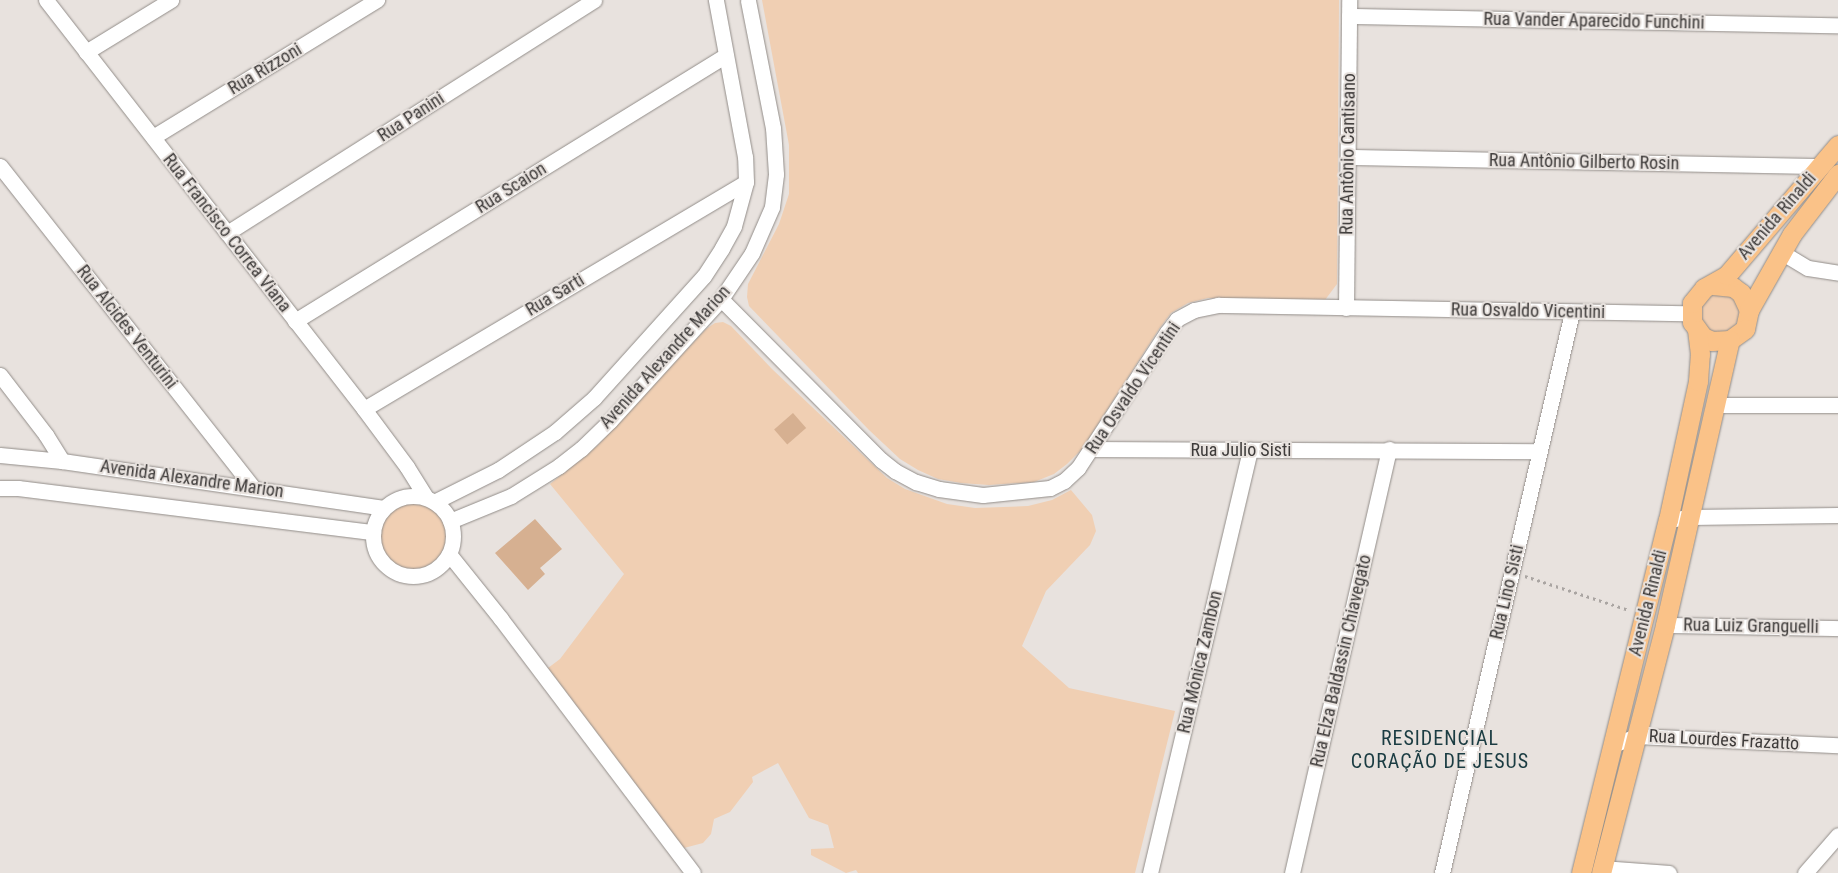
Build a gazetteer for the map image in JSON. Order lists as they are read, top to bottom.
{
  "streets": {
    "main road": ["Avenida Rinaldi"],
    "street": [
      "Rua Vander Aparecido Funchini",
      "Rua Rizzoni",
      "Rua Panini",
      "Rua Antônio Cantisano",
      "Rua Antônio Gilberto Rosin",
      "Rua Scaion",
      "Rua Francisco Correa Viana",
      "Rua Sarti",
      "Rua Osvaldo Vicentini",
      "Rua Alcides Venturini",
      "Avenida Alexandre Marion",
      "Rua Julio Sisti",
      "Rua Lino Sisti",
      "Rua Luiz Granguelli",
      "Rua Elza Baldassin Chiavegato",
      "Rua Mônica Zambon",
      "Rua Lourdes Frazatto"
    ]
  },
  "crossings": [
    ["Rua Vander Aparecido Funchini", "Rua Antônio Cantisano"],
    ["Rua Rizzoni", "Rua Francisco Correa Viana"],
    ["Rua Panini", "Rua Francisco Correa Viana"],
    ["Rua Antônio Cantisano", "Rua Antônio Gilberto Rosin"],
    ["Rua Antônio Cantisano", "Rua Osvaldo Vicentini"],
    ["Rua Antônio Gilberto Rosin", "Avenida Rinaldi"],
    ["Rua Scaion", "Rua Francisco Correa Viana"],
    ["Rua Scaion", "Avenida Alexandre Marion"],
    ["Avenida Rinaldi", "Rua Osvaldo Vicentini"],
    ["Avenida Rinaldi", "Rua Luiz Granguelli"],
    ["Avenida Rinaldi", "Rua Lourdes Frazatto"],
    ["Rua Francisco Correa Viana", "Rua Sarti"],
    ["Rua Francisco Correa Viana", "Avenida Alexandre Marion"],
    ["Rua Sarti", "Avenida Alexandre Marion"],
    ["Rua Osvaldo Vicentini", "Avenida Alexandre Marion"],
    ["Rua Osvaldo Vicentini", "Rua Julio Sisti"],
    ["Rua Osvaldo Vicentini", "Rua Lino Sisti"],
    ["Rua Alcides Venturini", "Avenida Alexandre Marion"],
    ["Rua Julio Sisti", "Rua Lino Sisti"],
    ["Rua Julio Sisti", "Rua Elza Baldassin Chiavegato"],
    ["Rua Julio Sisti", "Rua Mônica Zambon"]
  ],
  "districts": ["RESIDENCIAL CORAÇÃO DE JESUS"]
}
